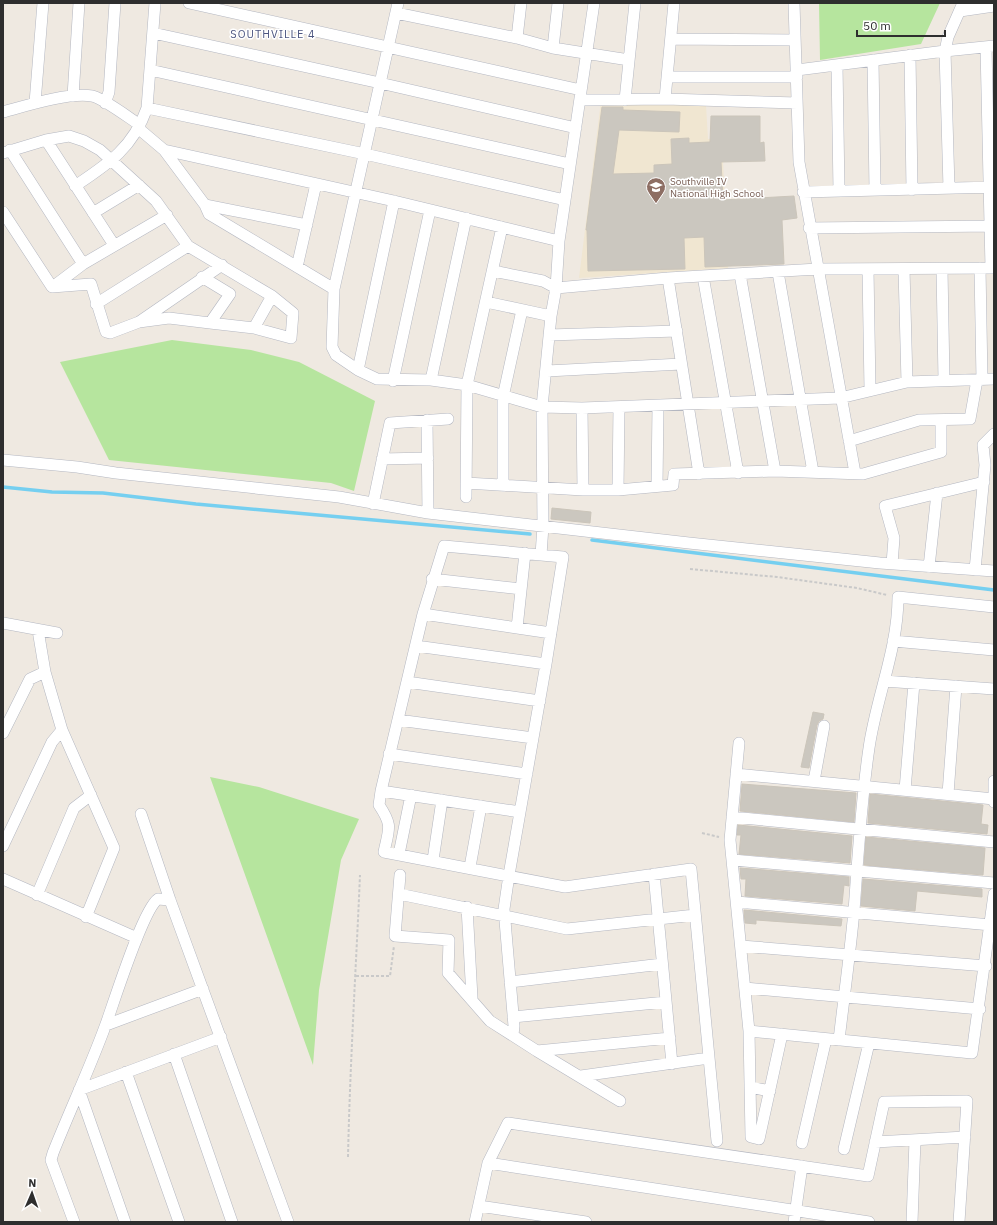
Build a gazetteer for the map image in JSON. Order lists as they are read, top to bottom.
{
  "districts": ["SOUTHVILLE 4"],
  "places": {
    "school or university": ["Southville IV National High School"]
  },
  "scale_bar": "50 m",
  "north": "top"
}
